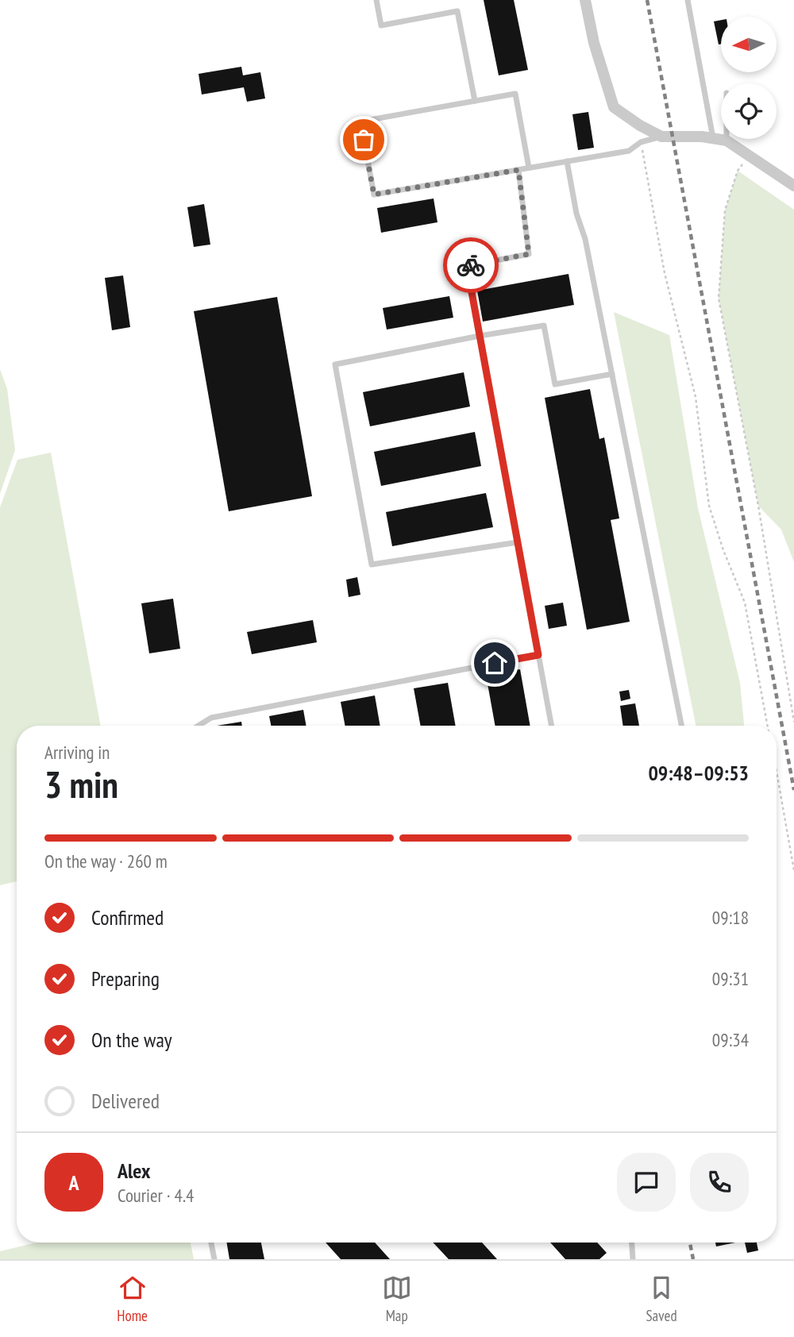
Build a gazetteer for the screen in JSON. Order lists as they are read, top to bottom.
{
  "north": "left",
  "page": {
    "heading": ["3 min", "Arriving in", "09:48–09:53"],
    "panel": ["Alex", "Courier · 4.4"],
    "bar": "On the way · 260 m",
    "list": [
      ["Confirmed", "09:18"],
      ["Preparing", "09:31"],
      ["On the way", "09:34"],
      "Delivered"
    ],
    "round": "A",
    "tabs": ["Home", "Map", "Saved"]
  }
}
